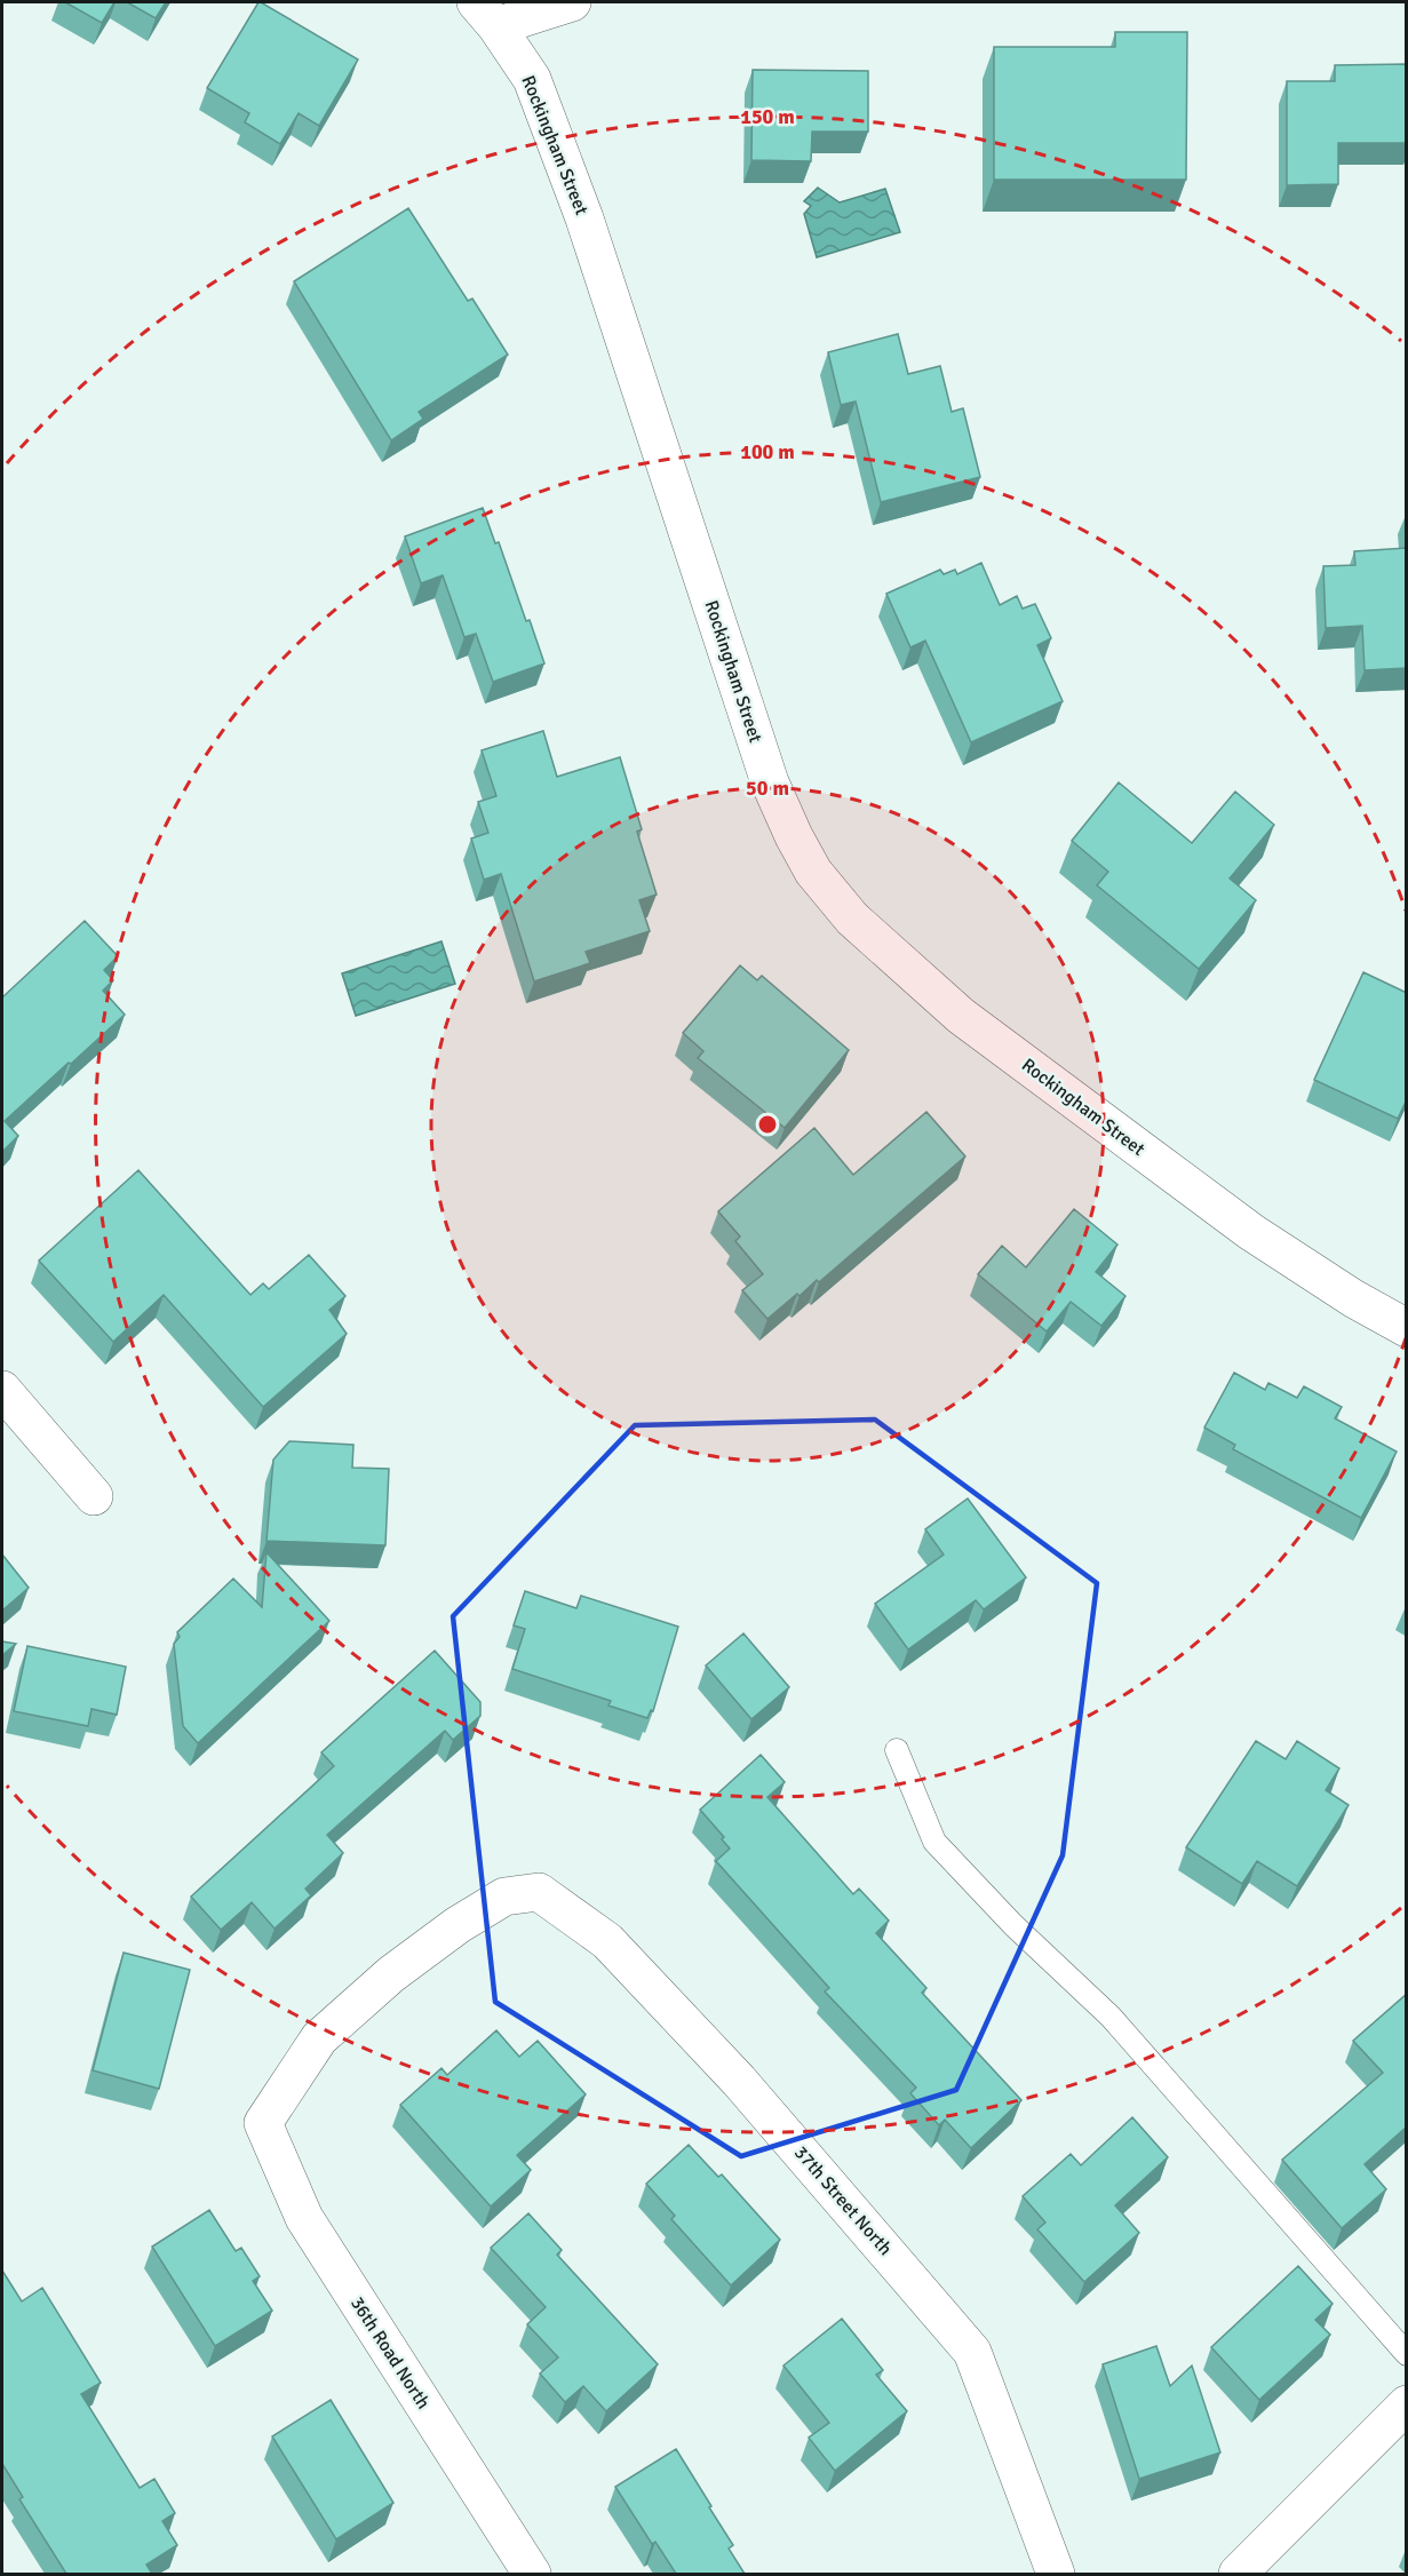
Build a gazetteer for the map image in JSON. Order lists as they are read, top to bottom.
{
  "streets": {
    "street": ["Rockingham Street", "37th Street North", "36th Road North"]
  },
  "crossings": [
    ["37th Street North", "36th Road North"]
  ],
  "rings": ["150 m", "100 m", "50 m"]
}
